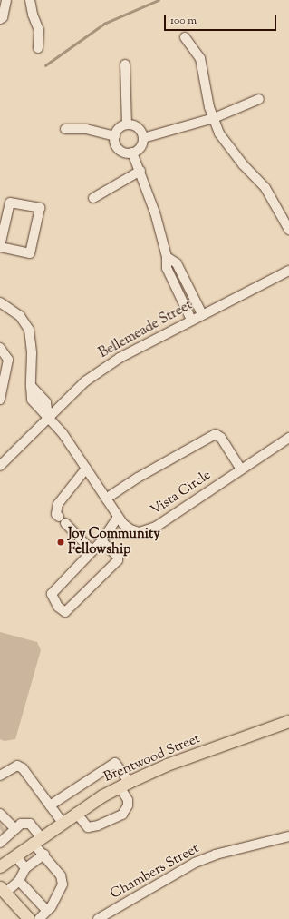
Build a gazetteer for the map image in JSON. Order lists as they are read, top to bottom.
{
  "streets": {
    "main road": ["Brentwood Street"],
    "street": ["Bellemeade Street", "Vista Circle", "Chambers Street"]
  },
  "crossings": [
    ["Bellemeade Street", "Vista Circle"]
  ],
  "places": ["Joy Community Fellowship"],
  "scale_bar": "100 m"
}
